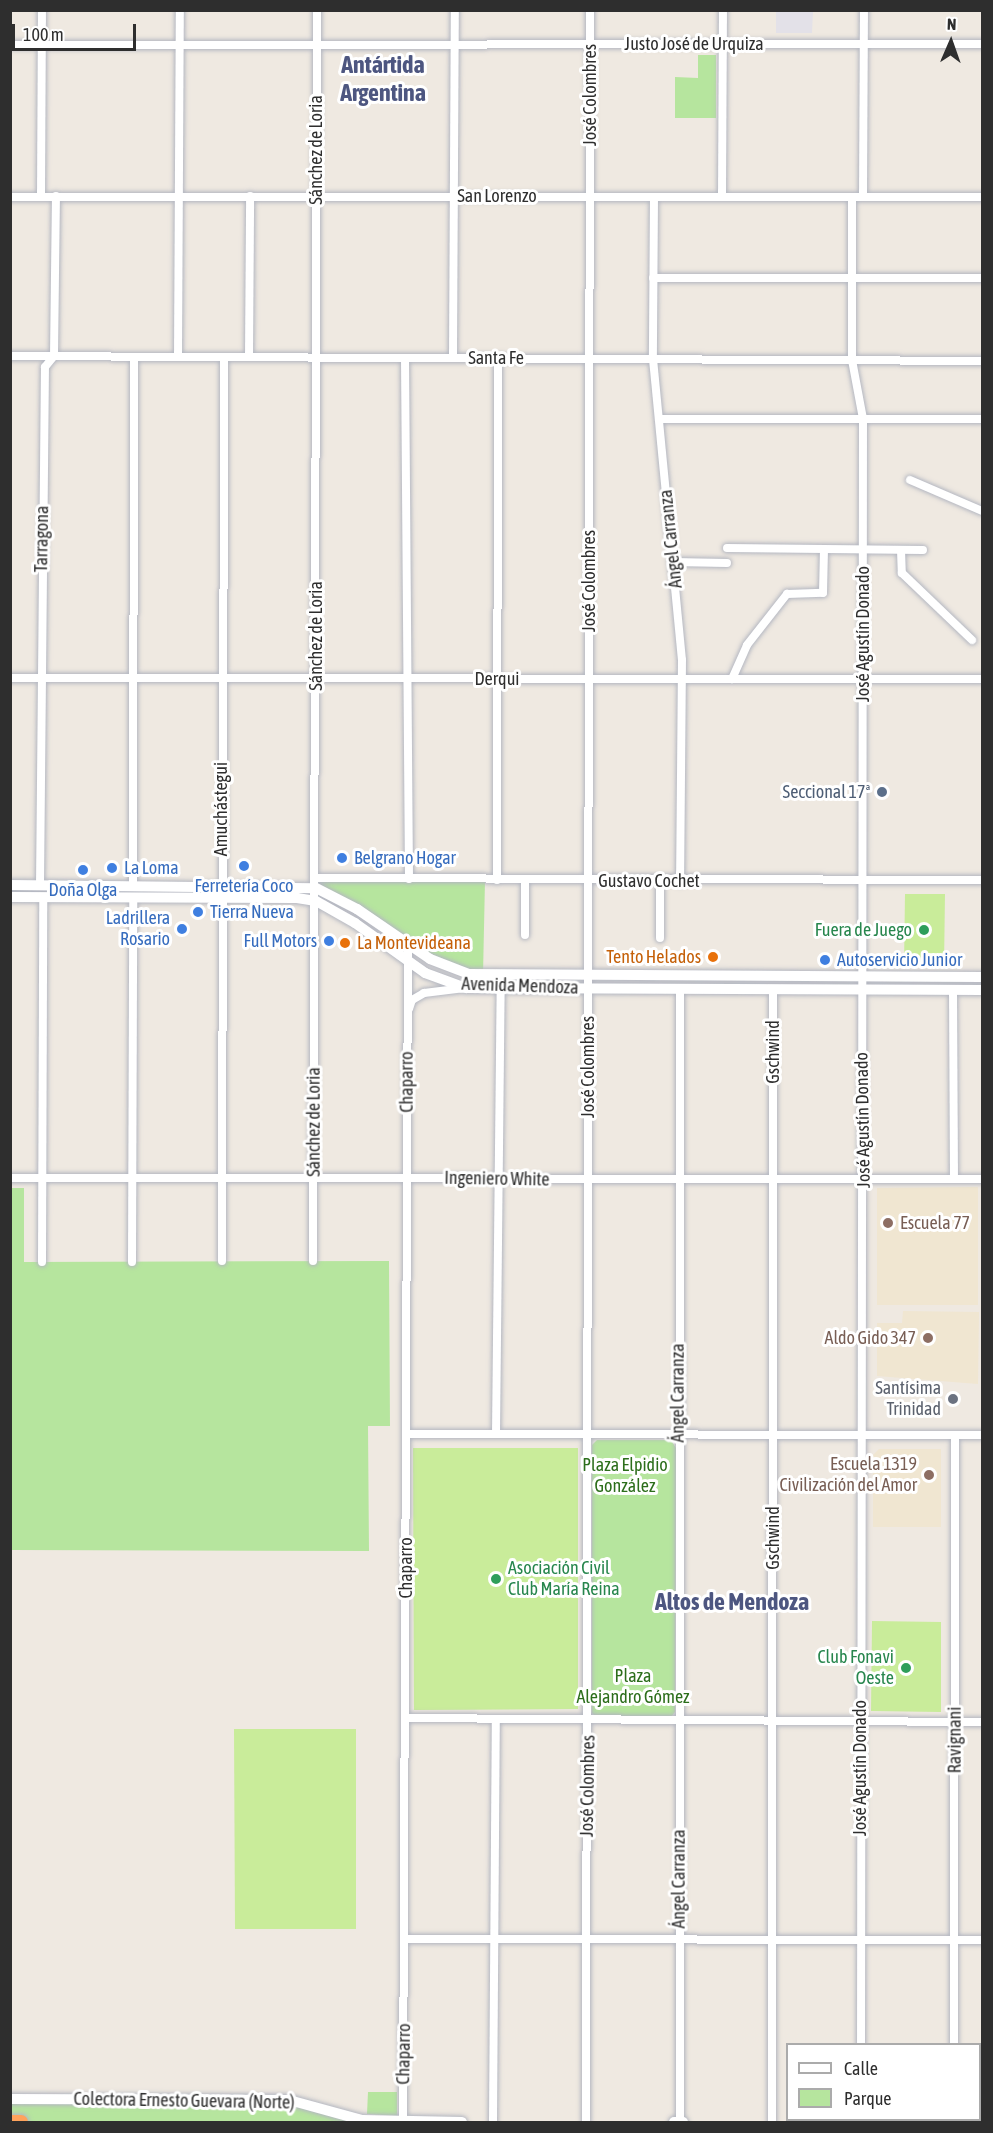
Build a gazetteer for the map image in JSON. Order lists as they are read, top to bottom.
{
  "streets": {
    "main road": ["Avenida Mendoza", "Colectora Ernesto Guevara (Norte)"],
    "street": [
      "Justo José de Urquiza",
      "José Colombres",
      "Sánchez de Loria",
      "San Lorenzo",
      "Santa Fe",
      "Tarragona",
      "Ángel Carranza",
      "José Agustín Donado",
      "Derqui",
      "Amuchástegui",
      "Gustavo Cochet",
      "Gschwind",
      "Chaparro",
      "Ingeniero White",
      "Ravignani"
    ]
  },
  "crossings": [
    ["Justo José de Urquiza", "José Colombres"],
    ["Justo José de Urquiza", "Sánchez de Loria"],
    ["José Colombres", "San Lorenzo"],
    ["José Colombres", "Santa Fe"],
    ["José Colombres", "Derqui"],
    ["José Colombres", "Gustavo Cochet"],
    ["José Colombres", "Avenida Mendoza"],
    ["José Colombres", "Ingeniero White"],
    ["Sánchez de Loria", "San Lorenzo"],
    ["Sánchez de Loria", "Santa Fe"],
    ["Sánchez de Loria", "Derqui"],
    ["Sánchez de Loria", "Gustavo Cochet"],
    ["Sánchez de Loria", "Avenida Mendoza"],
    ["Sánchez de Loria", "Ingeniero White"],
    ["San Lorenzo", "Tarragona"],
    ["San Lorenzo", "Ángel Carranza"],
    ["San Lorenzo", "José Agustín Donado"],
    ["Santa Fe", "Tarragona"],
    ["Santa Fe", "Ángel Carranza"],
    ["Santa Fe", "José Agustín Donado"],
    ["Santa Fe", "Amuchástegui"],
    ["Tarragona", "Derqui"],
    ["Tarragona", "Avenida Mendoza"],
    ["Ángel Carranza", "Derqui"],
    ["Ángel Carranza", "Gustavo Cochet"],
    ["Ángel Carranza", "Avenida Mendoza"],
    ["Ángel Carranza", "Ingeniero White"],
    ["José Agustín Donado", "Derqui"],
    ["José Agustín Donado", "Gustavo Cochet"],
    ["José Agustín Donado", "Avenida Mendoza"],
    ["José Agustín Donado", "Ingeniero White"],
    ["Derqui", "Amuchástegui"],
    ["Amuchástegui", "Avenida Mendoza"],
    ["Amuchástegui", "Ingeniero White"],
    ["Gustavo Cochet", "Avenida Mendoza"],
    ["Avenida Mendoza", "Gschwind"],
    ["Avenida Mendoza", "Chaparro"],
    ["Gschwind", "Ingeniero White"],
    ["Chaparro", "Ingeniero White"],
    ["Chaparro", "Colectora Ernesto Guevara (Norte)"]
  ],
  "districts": ["Antártida Argentina", "Altos de Mendoza"],
  "parks": ["Plaza Elpidio González", "Plaza Alejandro Gómez"],
  "places": [
    "Seccional 17ª",
    "Belgrano Hogar",
    "Ferretería Coco",
    "La Loma",
    "Doña Olga",
    "Tierra Nueva",
    "Ladrillera Rosario",
    "Fuera de Juego",
    "Full Motors",
    "La Montevideana",
    "Tento Helados",
    "Autoservicio Junior",
    "Escuela 77",
    "Aldo Gido 347",
    "Santísima Trinidad",
    "Escuela 1319 Civilización del Amor",
    "Asociación Civil Club María Reina",
    "Club Fonavi Oeste"
  ],
  "legend": ["Calle", "Parque"],
  "scale_bar": "100 m",
  "north": "top"
}
